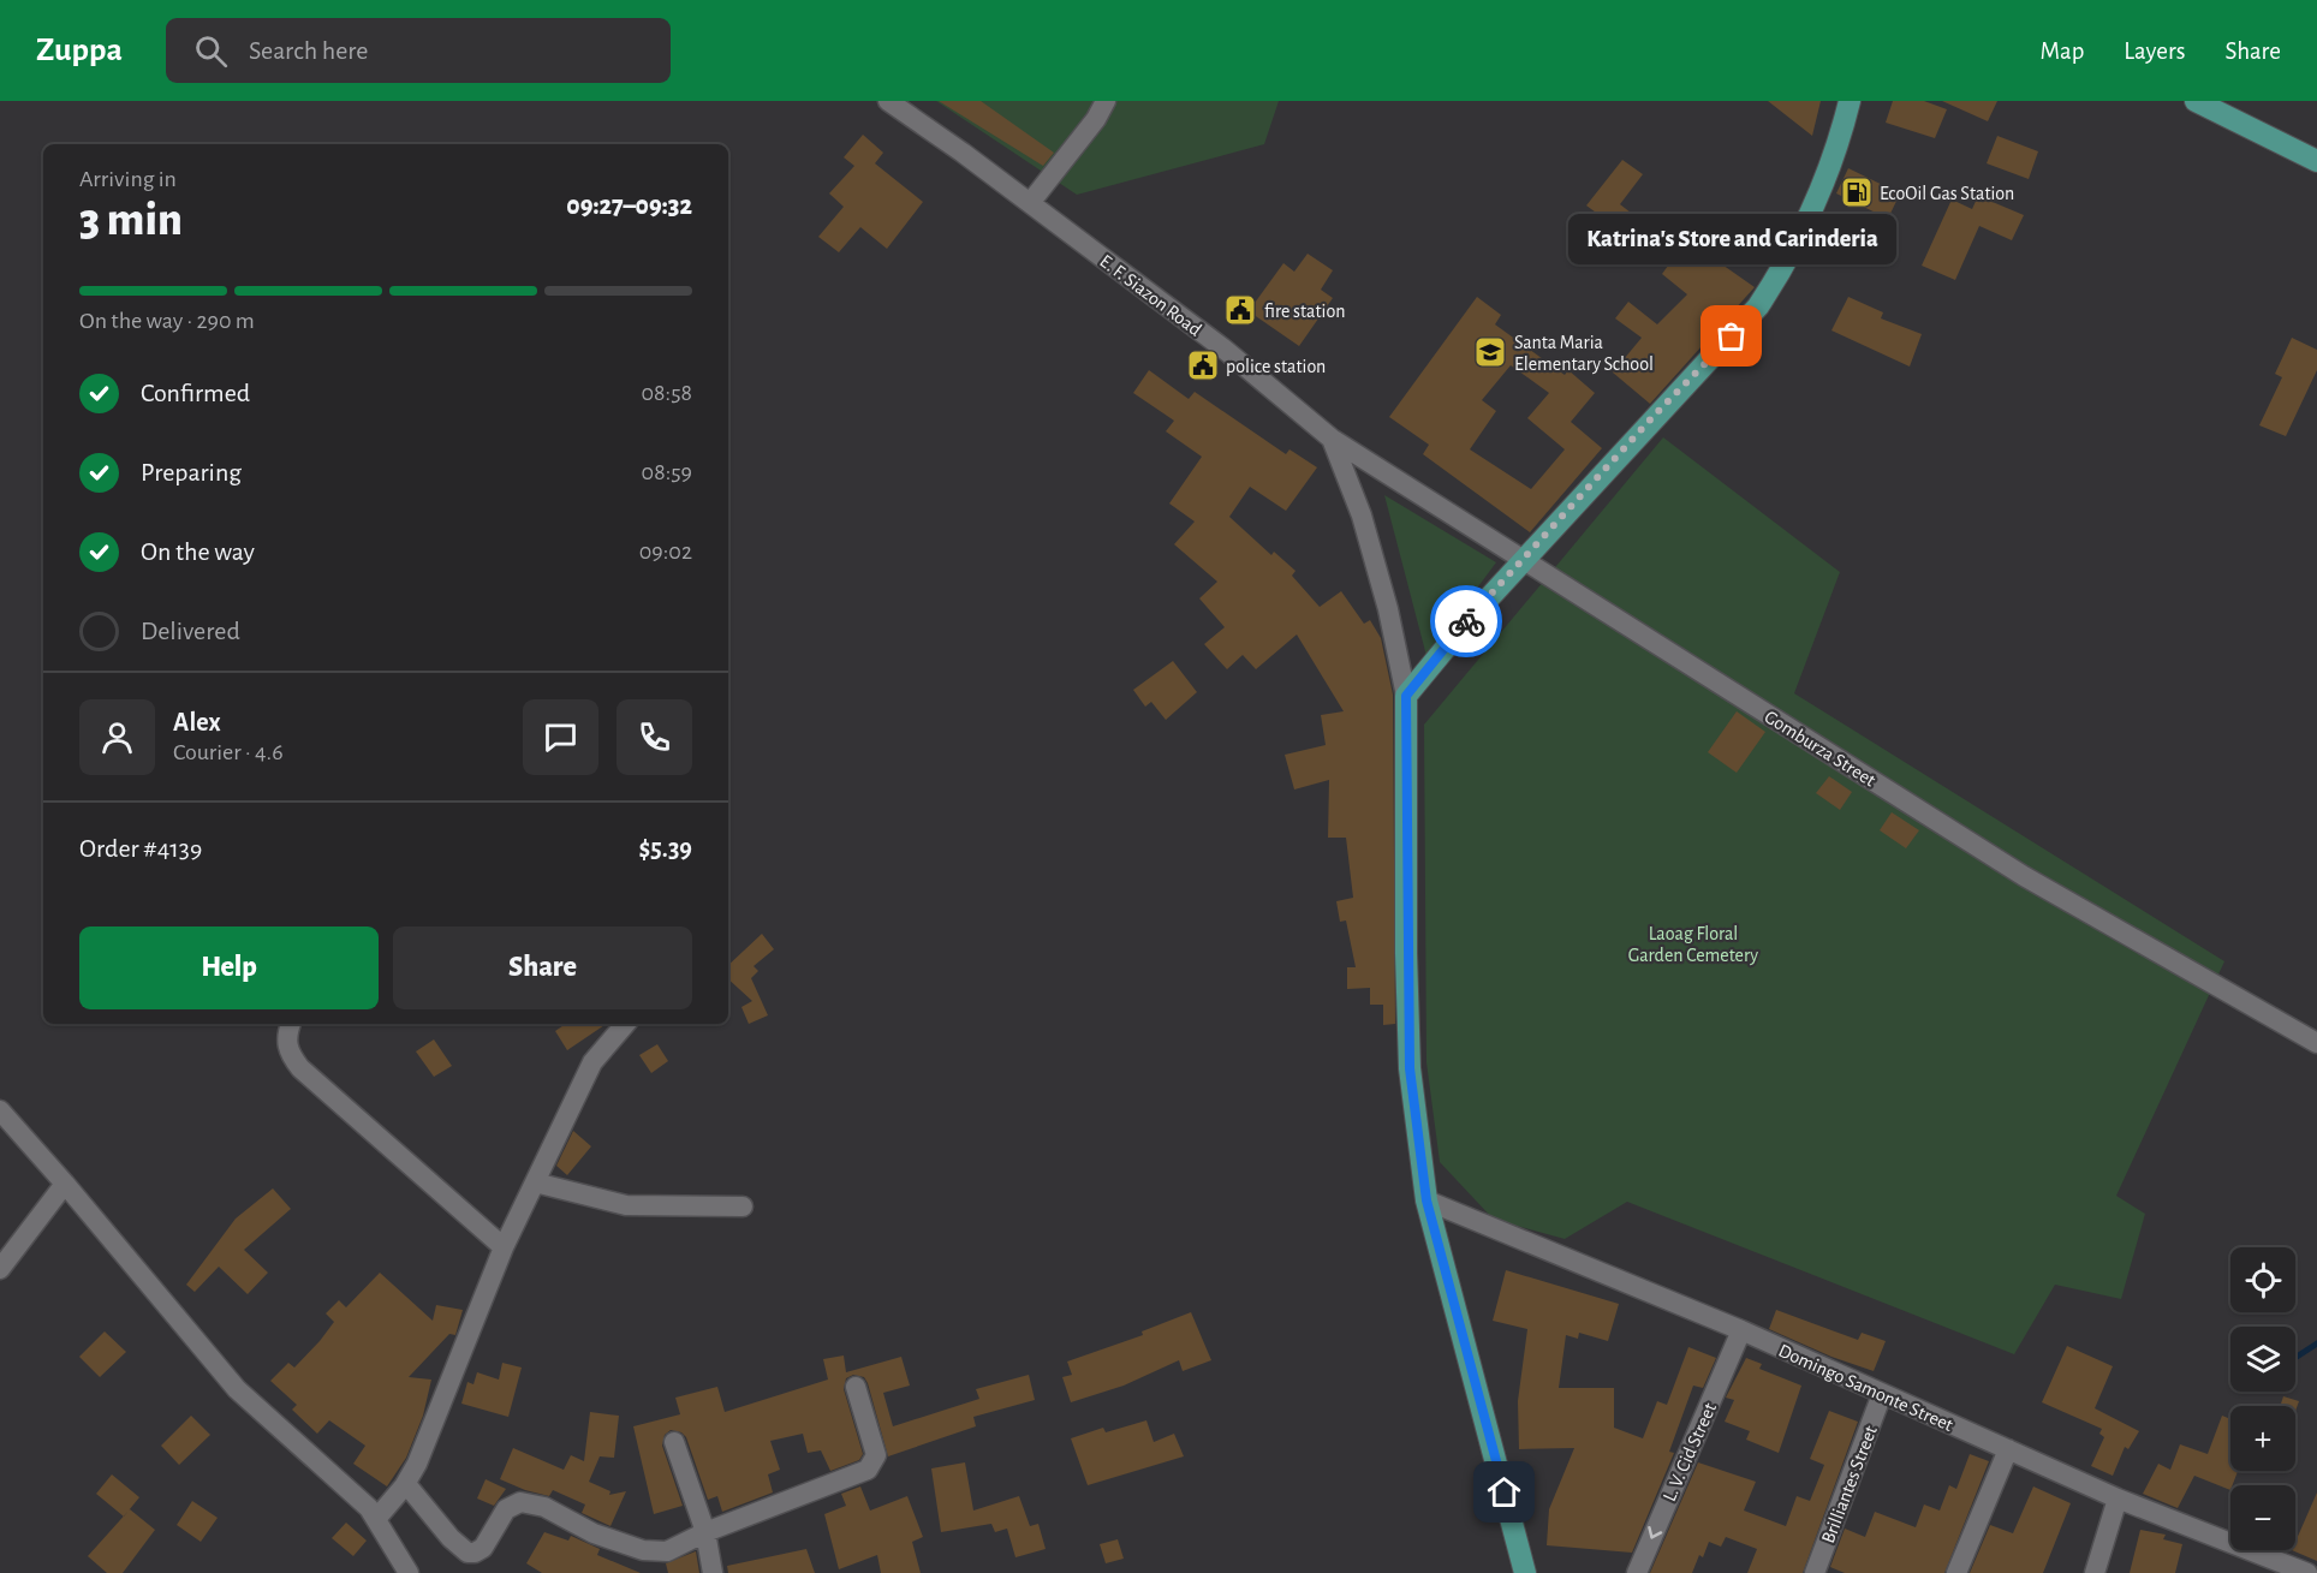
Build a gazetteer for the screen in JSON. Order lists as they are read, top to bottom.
{
  "streets": {
    "street": [
      "E. F. Siazon Road",
      "Gomburza Street",
      "Domingo Samonte Street",
      "L. V. Cid Street",
      "Brilliantes Street"
    ]
  },
  "crossings": [
    ["E. F. Siazon Road", "Gomburza Street"],
    ["Domingo Samonte Street", "L. V. Cid Street"],
    ["Domingo Samonte Street", "Brilliantes Street"]
  ],
  "one_way": ["L. V. Cid Street"],
  "parks": ["Laoag Floral Garden Cemetery"],
  "places": {
    "fuel station": ["EcoOil Gas Station"],
    "public building": ["fire station", "police station"],
    "other": ["Katrina's Store and Carinderia"],
    "school or university": ["Santa Maria Elementary School"]
  },
  "page": {
    "header": "Zuppa",
    "search": "Search here",
    "nav": ["Map", "Layers", "Share"],
    "heading": ["3 min", "Arriving in", "09:27–09:32"],
    "panel": [
      "Alex",
      "Courier · 4.6",
      "Order #4139",
      "$5.39"
    ],
    "bubble": "Katrina's Store and Carinderia",
    "bar": "On the way · 290 m",
    "list": [
      ["Confirmed", "08:58"],
      ["Preparing", "08:59"],
      ["On the way", "09:02"],
      "Delivered"
    ],
    "buttons": ["Help", "Share"],
    "map_buttons": ["+", "−"]
  }
}
